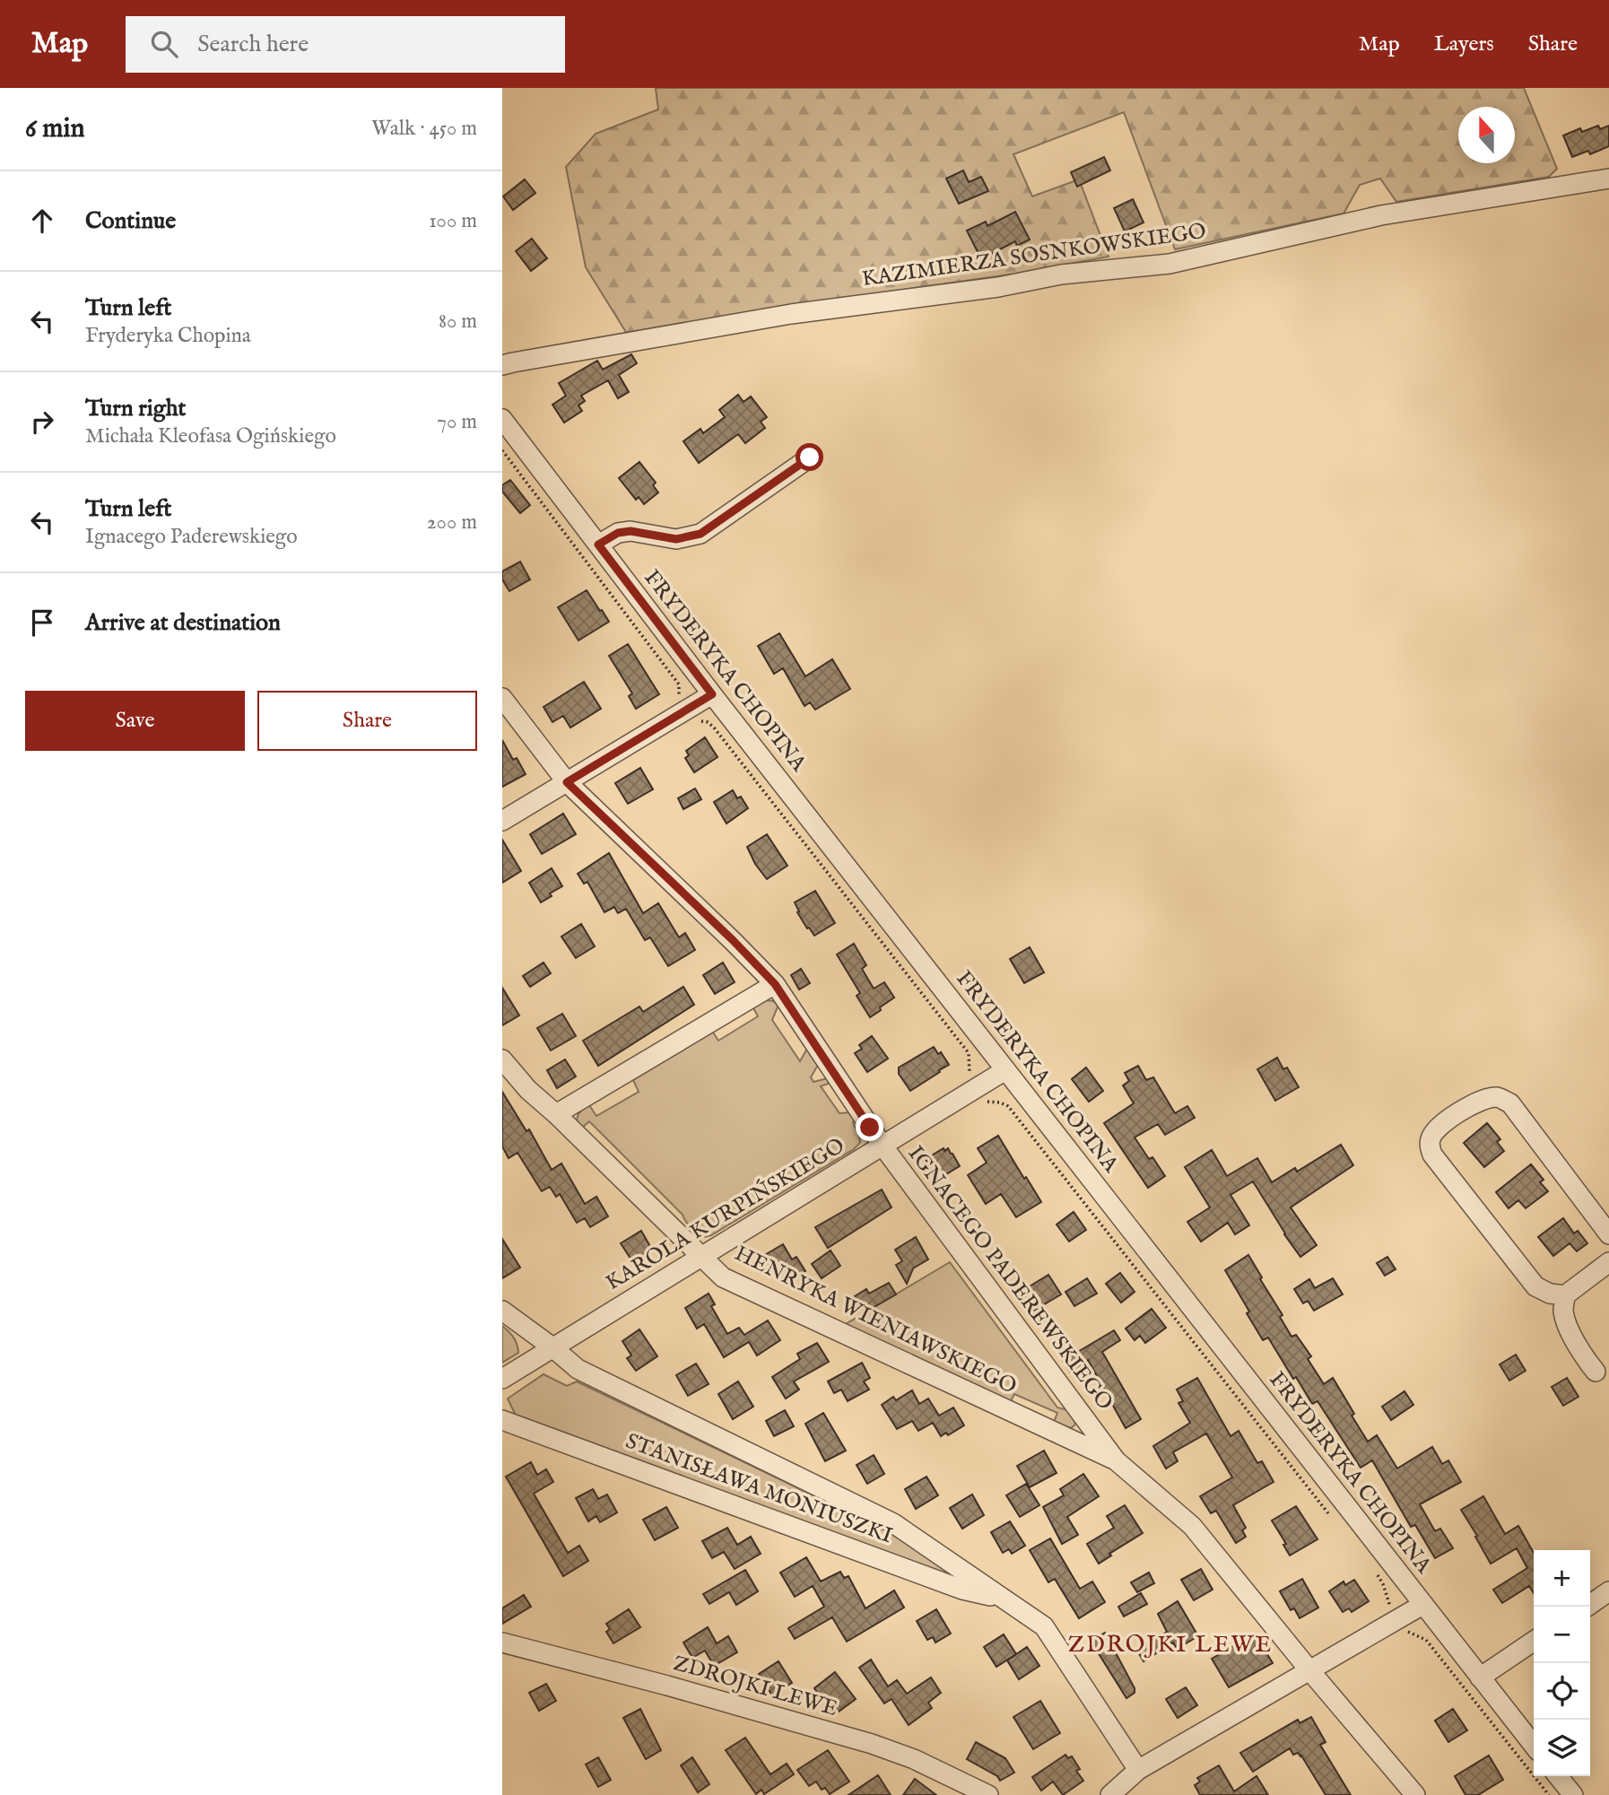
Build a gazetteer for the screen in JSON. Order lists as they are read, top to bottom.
{
  "streets": {
    "street": [
      "KAZIMIERZA SOSNKOWSKIEGO",
      "FRYDERYKA CHOPINA",
      "KAROLA KURPIŃSKIEGO",
      "IGNACEGO PADEREWSKIEGO",
      "HENRYKA WIENIAWSKIEGO",
      "STANISŁAWA MONIUSZKI",
      "ZDROJKI LEWE"
    ]
  },
  "crossings": [
    ["FRYDERYKA CHOPINA", "KAROLA KURPIŃSKIEGO"],
    ["KAROLA KURPIŃSKIEGO", "IGNACEGO PADEREWSKIEGO"],
    ["KAROLA KURPIŃSKIEGO", "HENRYKA WIENIAWSKIEGO"],
    ["KAROLA KURPIŃSKIEGO", "STANISŁAWA MONIUSZKI"],
    ["IGNACEGO PADEREWSKIEGO", "HENRYKA WIENIAWSKIEGO"]
  ],
  "districts": ["ZDROJKI LEWE"],
  "north": "top",
  "page": {
    "header": "Map",
    "search": "Search here",
    "nav": ["Map", "Layers", "Share"],
    "heading": ["6 min", "Walk · 450 m"],
    "list": [
      ["Continue", "100 m"],
      ["Turn left", "Fryderyka Chopina", "80 m"],
      ["Turn right", "Michała Kleofasa Ogińskiego", "70 m"],
      ["Turn left", "Ignacego Paderewskiego", "200 m"],
      "Arrive at destination"
    ],
    "buttons": ["Save", "Share"],
    "map_buttons": ["+", "−"]
  }
}
